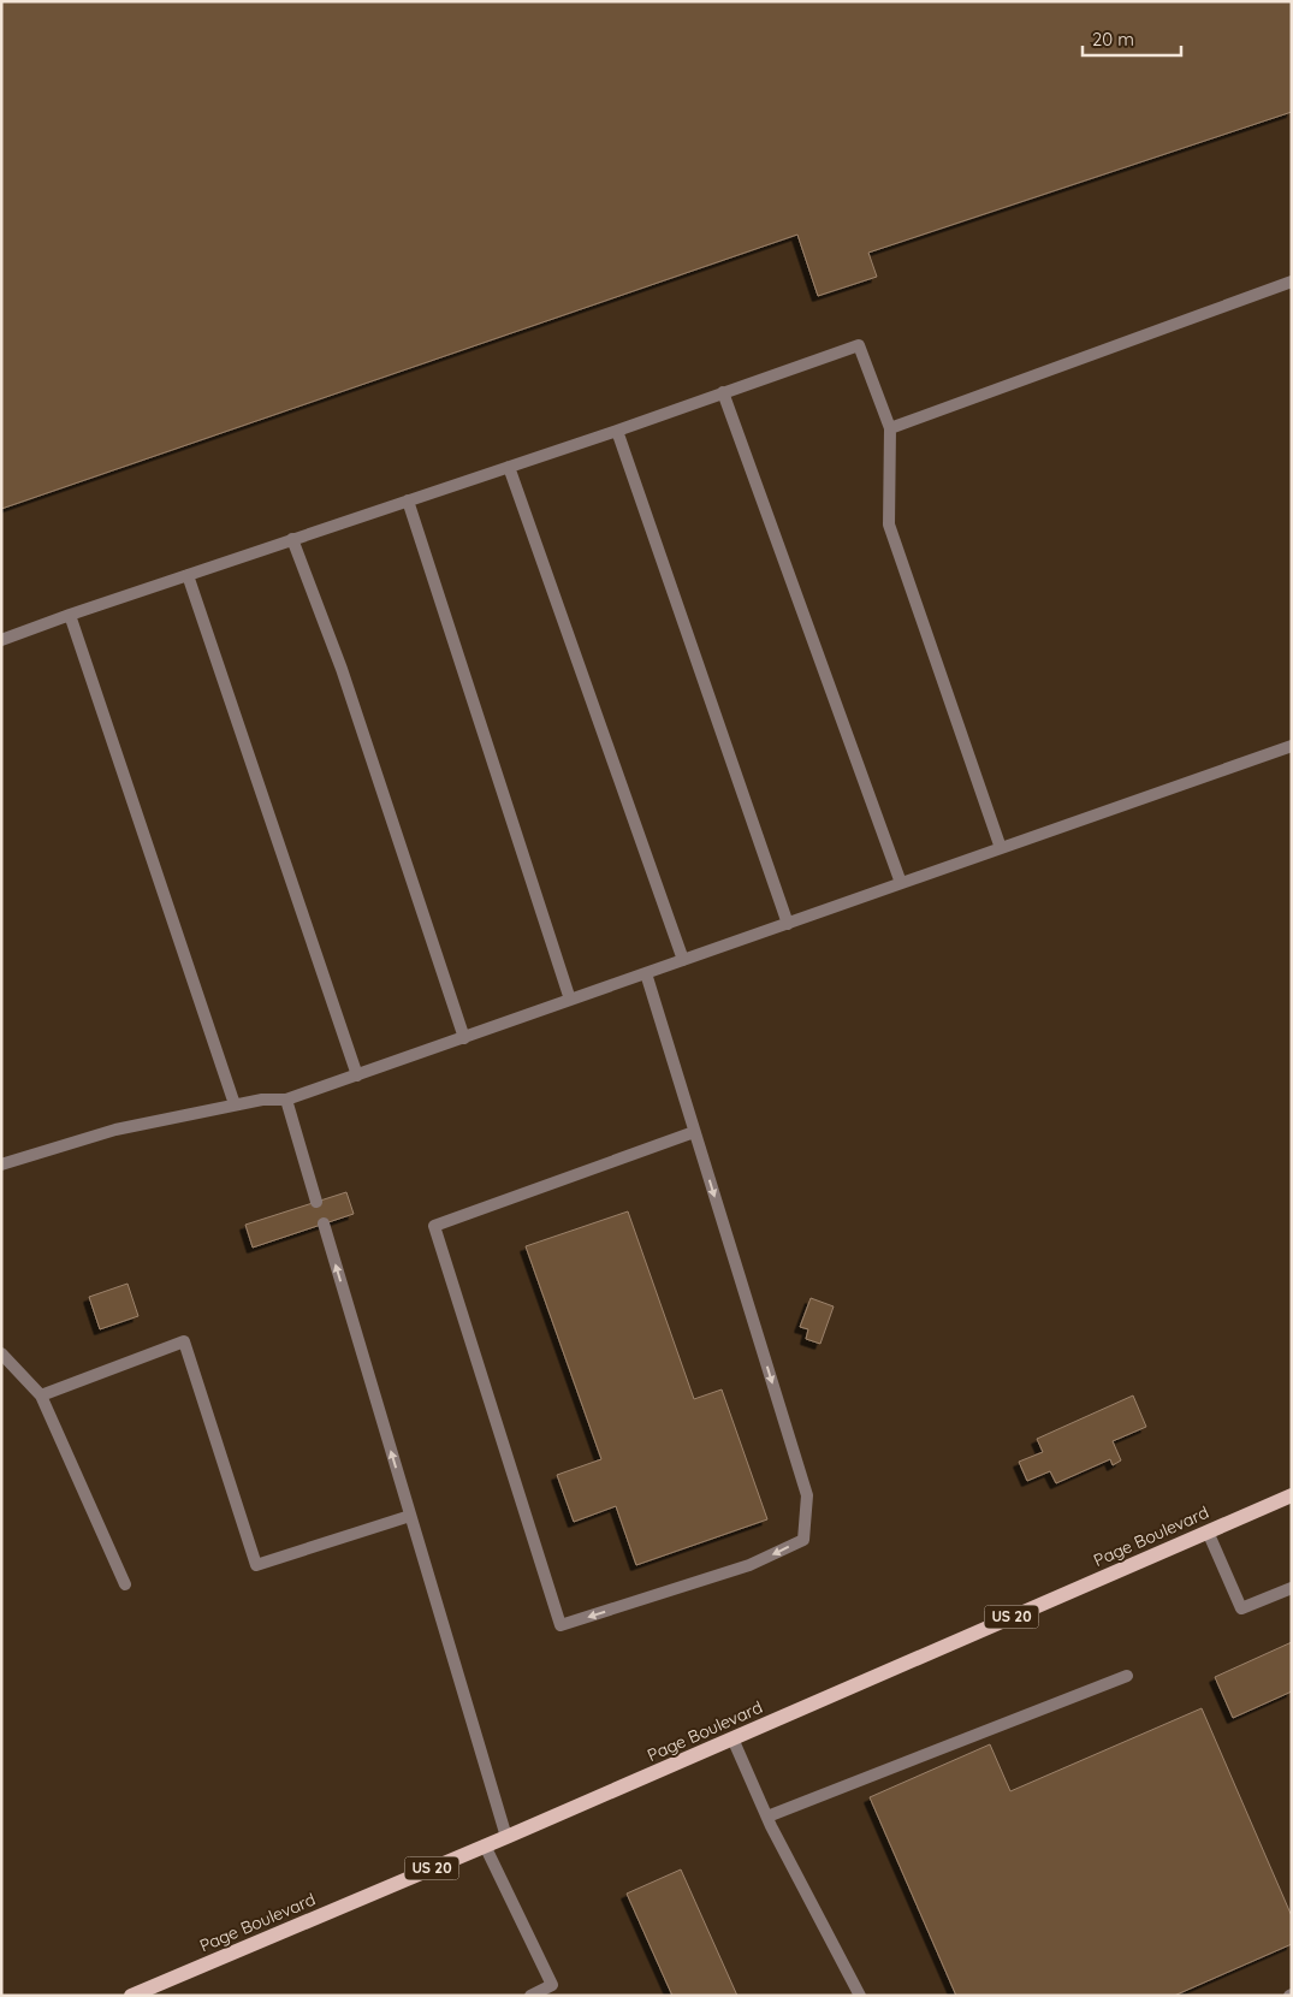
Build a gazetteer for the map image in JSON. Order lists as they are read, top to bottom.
{
  "streets": {
    "main road": ["Page Boulevard", "US 20"]
  },
  "scale_bar": "20 m"
}
